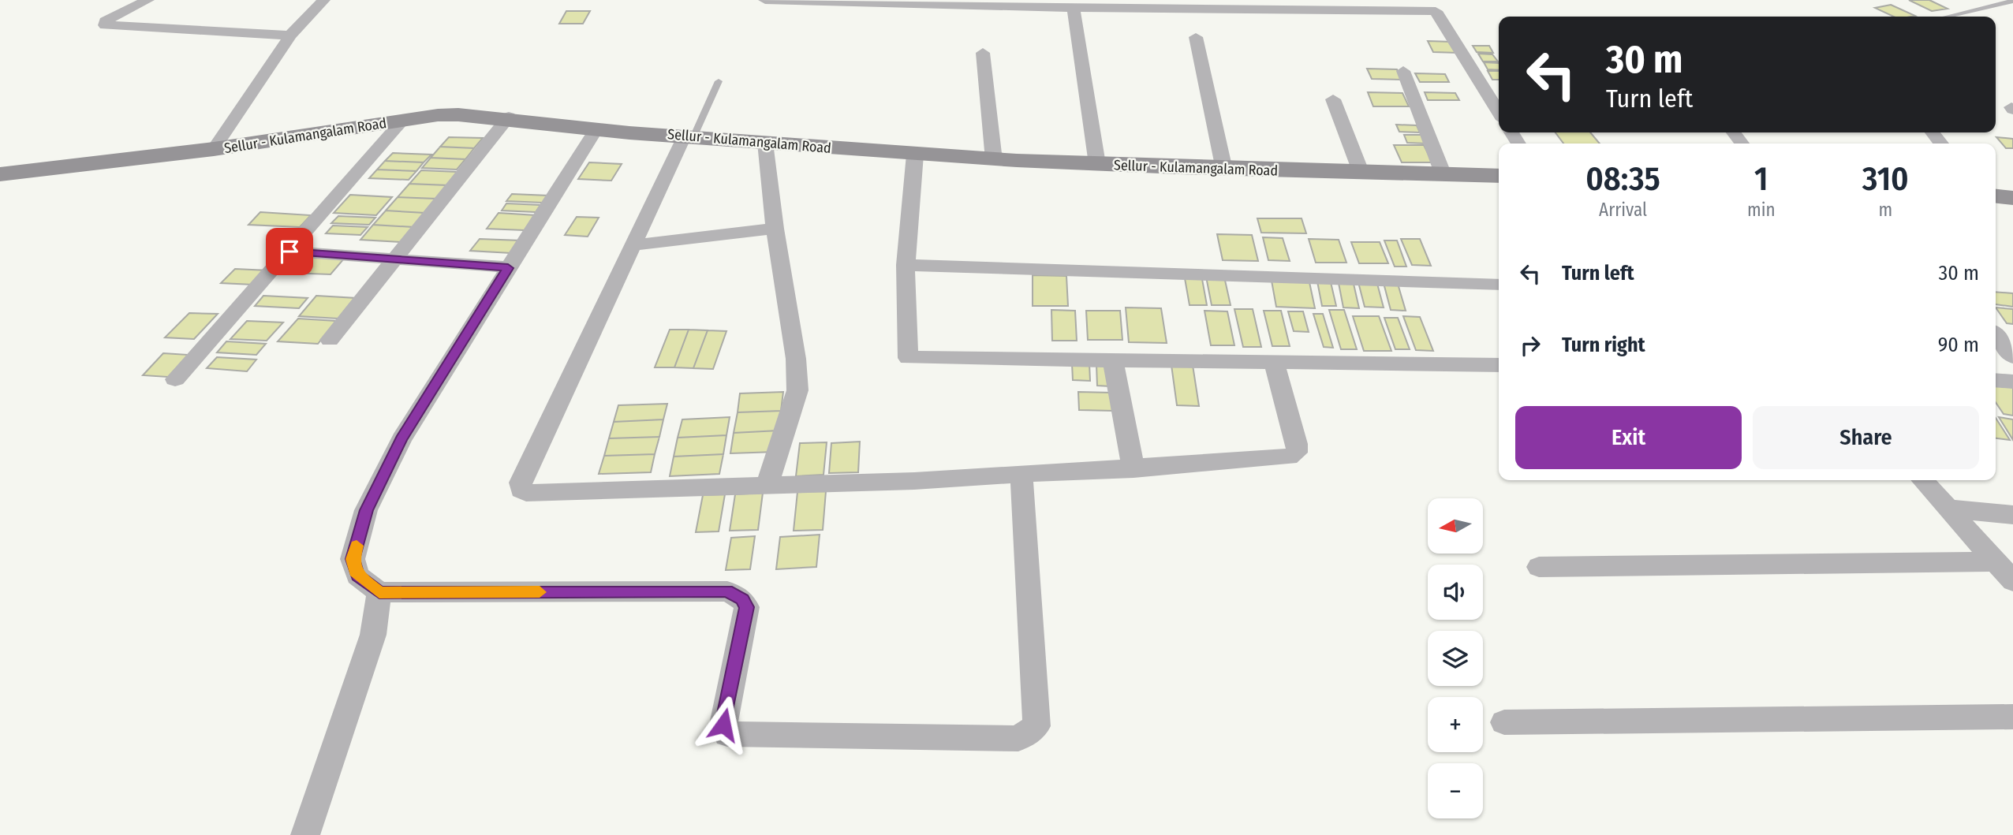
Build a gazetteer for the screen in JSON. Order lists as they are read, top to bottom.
{
  "streets": {
    "main road": ["Sellur - Kulamangalam Road"]
  },
  "north": "left",
  "page": {
    "turn": ["30 m", "Turn left"],
    "eta": [
      "08:35",
      "Arrival",
      "1",
      "min",
      "310",
      "m"
    ],
    "list": [
      {
        "name": "Turn left",
        "value": "30 m"
      },
      {
        "name": "Turn right",
        "value": "90 m"
      }
    ],
    "buttons": ["Exit", "Share"],
    "map_buttons": ["+", "−"]
  }
}
